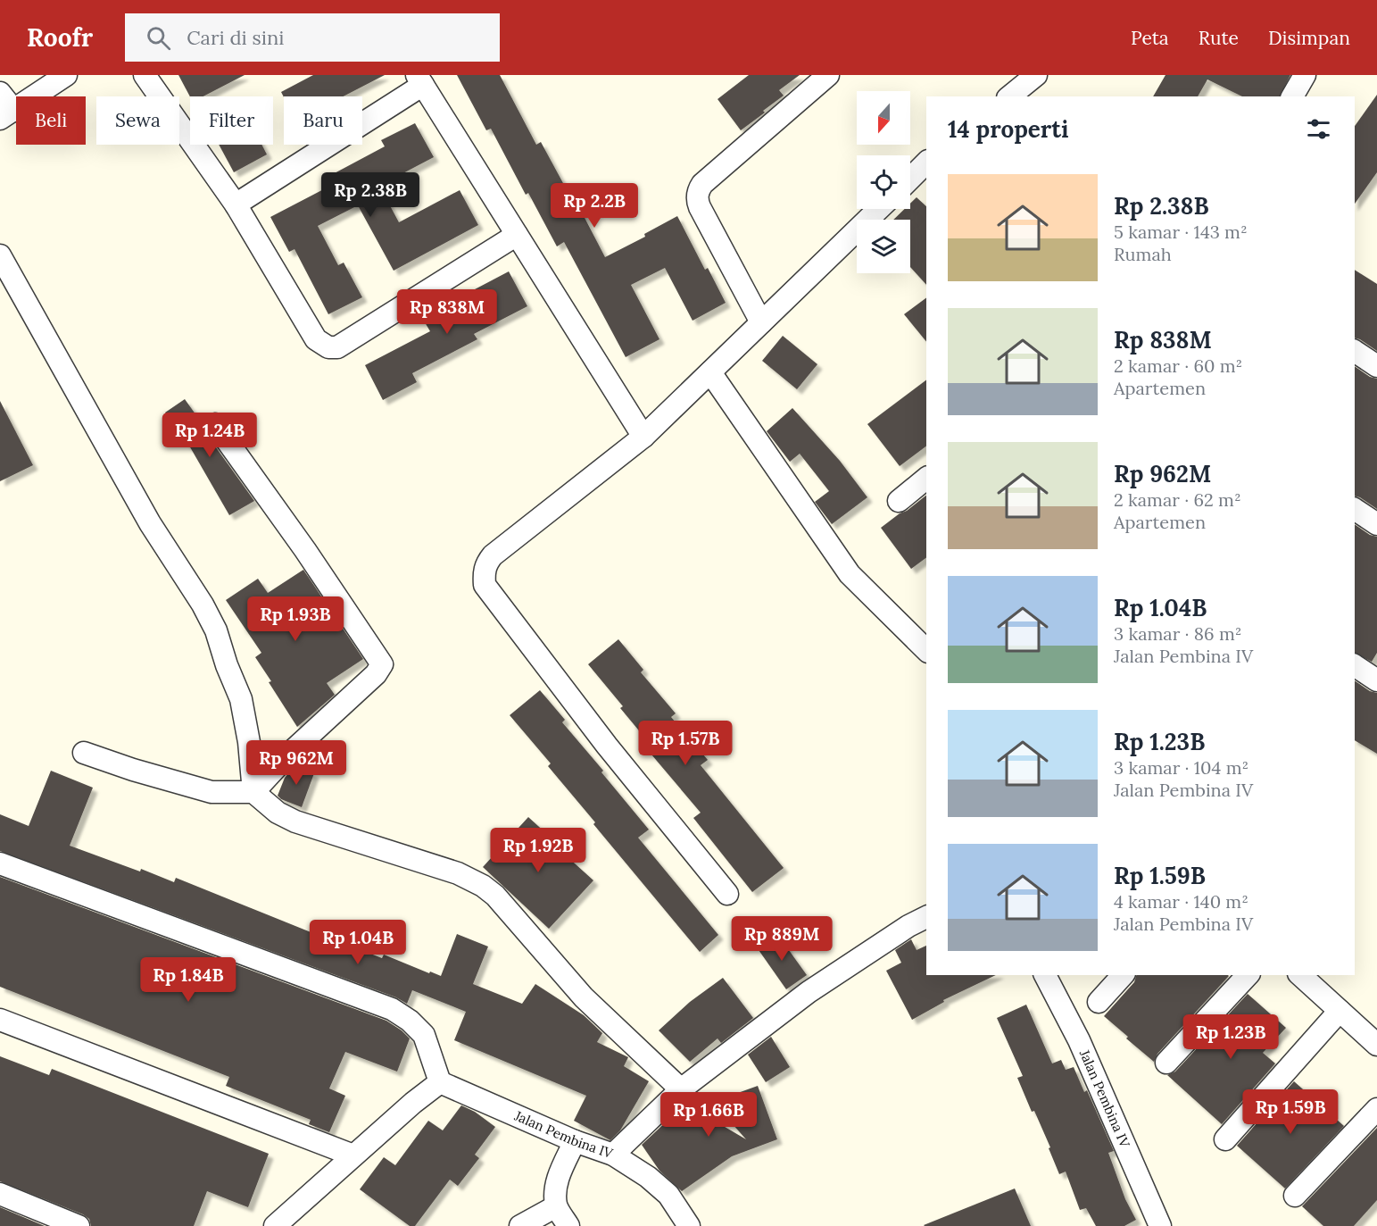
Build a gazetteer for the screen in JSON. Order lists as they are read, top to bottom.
{
  "streets": {
    "street": ["Jalan Pembina IV"]
  },
  "north": "bottom",
  "page": {
    "header": "Roofr",
    "search": "Cari di sini",
    "nav": ["Peta", "Rute", "Disimpan"],
    "chip": [
      "Beli",
      "Sewa",
      "Filter",
      "Baru"
    ],
    "heading": "14 properti",
    "list": [
      {
        "name": "Rp 2.38B",
        "note": "5 kamar · 143 m² · Rumah"
      },
      {
        "name": "Rp 838M",
        "note": "2 kamar · 60 m² · Apartemen"
      },
      {
        "name": "Rp 962M",
        "note": "2 kamar · 62 m² · Apartemen"
      },
      {
        "name": "Rp 1.04B",
        "note": "3 kamar · 86 m² · Jalan Pembina IV"
      },
      {
        "name": "Rp 1.23B",
        "note": "3 kamar · 104 m² · Jalan Pembina IV"
      },
      {
        "name": "Rp 1.59B",
        "note": "4 kamar · 140 m² · Jalan Pembina IV"
      }
    ],
    "price": [
      "Rp 2.38B",
      "Rp 2.2B",
      "Rp 838M",
      "Rp 1.24B",
      "Rp 1.93B",
      "Rp 1.57B",
      "Rp 962M",
      "Rp 1.92B",
      "Rp 889M",
      "Rp 1.04B",
      "Rp 1.84B",
      "Rp 1.23B",
      "Rp 1.59B",
      "Rp 1.66B"
    ]
  }
}
